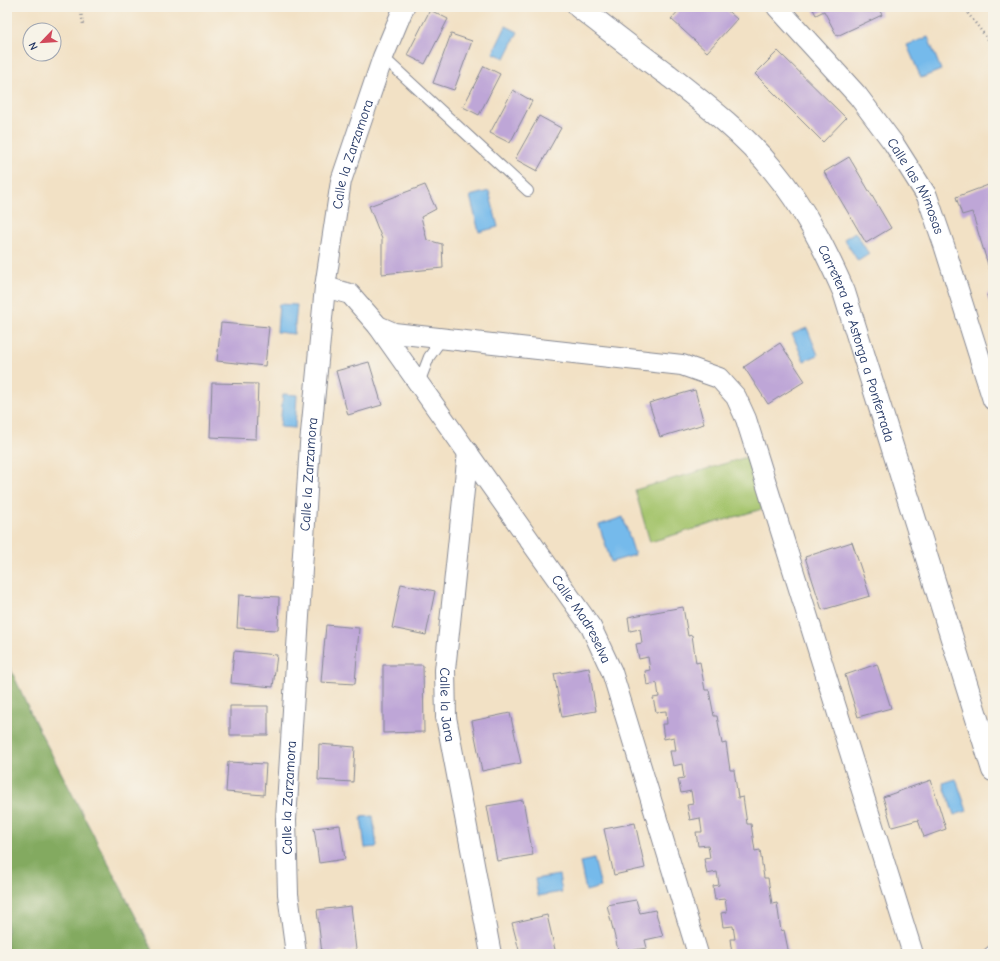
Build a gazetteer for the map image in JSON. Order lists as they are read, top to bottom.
{
  "streets": {
    "main road": ["Carretera de Astorga a Ponferrada"],
    "street": [
      "Calle la Zarzamora",
      "Calle las Mimosas",
      "Calle Madreselva",
      "Calle la Jara"
    ]
  },
  "crossings": [
    ["Calle la Zarzamora", "Calle Madreselva"],
    ["Calle Madreselva", "Calle la Jara"]
  ],
  "north": "bottom left"
}
